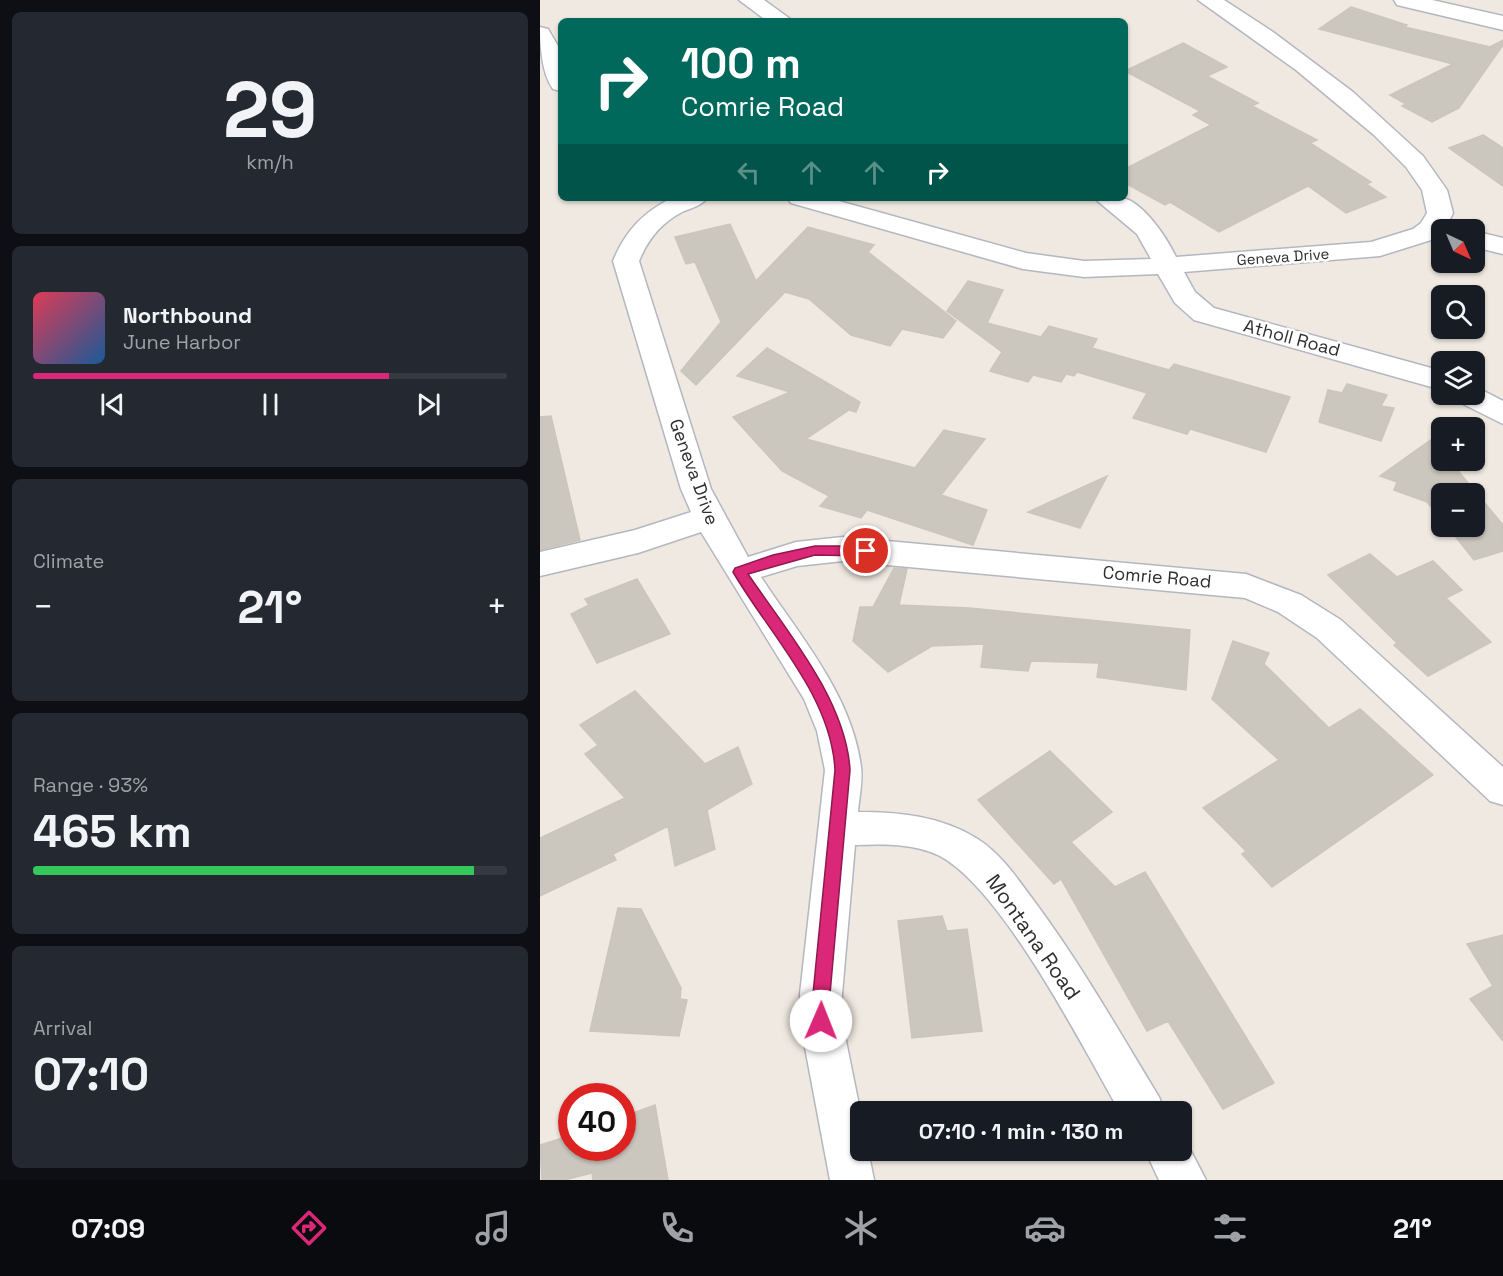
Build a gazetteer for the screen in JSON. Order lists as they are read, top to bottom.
{
  "streets": {
    "street": [
      "Geneva Drive",
      "Atholl Road",
      "Comrie Road",
      "Montana Road"
    ]
  },
  "crossings": [
    ["Geneva Drive", "Atholl Road"],
    ["Geneva Drive", "Comrie Road"],
    ["Geneva Drive", "Montana Road"]
  ],
  "north": "bottom right",
  "page": {
    "tile": [
      ["29", "km/h"],
      "Climate",
      ["Range · 93%", "465 km"],
      ["Arrival", "07:10"]
    ],
    "turn": ["100 m", "Comrie Road"],
    "map_buttons": ["+", "−"],
    "song": ["Northbound", "June Harbor"],
    "heat": ["−", "21°", "+"],
    "limit": "40",
    "trip": "07:10 · 1 min · 130 m",
    "tabs": ["07:09", "21°"]
  }
}
